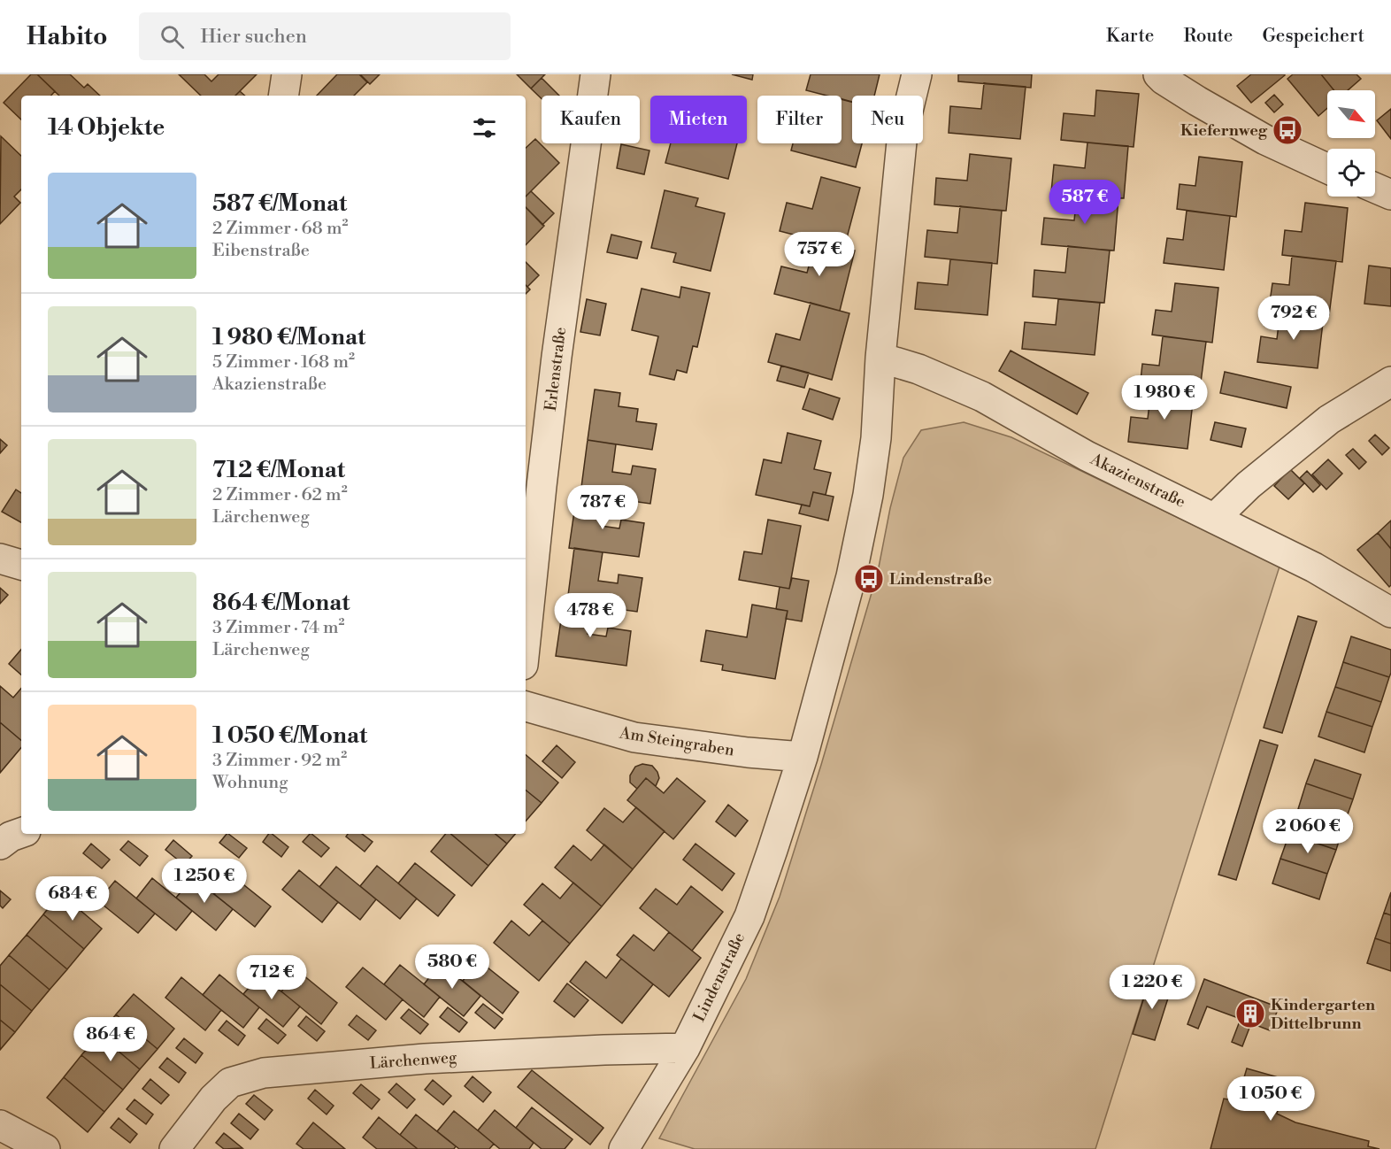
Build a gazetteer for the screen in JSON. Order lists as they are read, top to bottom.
{
  "streets": {
    "street": [
      "Erlenstraße",
      "Akazienstraße",
      "Am Steingraben",
      "Lindenstraße",
      "Lärchenweg"
    ]
  },
  "crossings": [
    ["Akazienstraße", "Lindenstraße"],
    ["Am Steingraben", "Lindenstraße"],
    ["Lindenstraße", "Lärchenweg"]
  ],
  "places": {
    "bus stop": ["Kiefernweg", "Lindenstraße"],
    "building": ["Kindergarten Dittelbrunn"]
  },
  "north": "bottom right",
  "page": {
    "header": "Habito",
    "search": "Hier suchen",
    "nav": ["Karte", "Route", "Gespeichert"],
    "chip": [
      "Kaufen",
      "Mieten",
      "Filter",
      "Neu"
    ],
    "heading": "14 Objekte",
    "list": [
      {
        "name": "587 €/Monat",
        "note": "2 Zimmer · 68 m² · Eibenstraße"
      },
      {
        "name": "1 980 €/Monat",
        "note": "5 Zimmer · 168 m² · Akazienstraße"
      },
      {
        "name": "712 €/Monat",
        "note": "2 Zimmer · 62 m² · Lärchenweg"
      },
      {
        "name": "864 €/Monat",
        "note": "3 Zimmer · 74 m² · Lärchenweg"
      },
      {
        "name": "1 050 €/Monat",
        "note": "3 Zimmer · 92 m² · Wohnung"
      }
    ],
    "price": [
      "587 €",
      "757 €",
      "792 €",
      "1 980 €",
      "787 €",
      "478 €",
      "2 060 €",
      "1 250 €",
      "684 €",
      "580 €",
      "712 €",
      "1 220 €",
      "864 €",
      "1 050 €"
    ]
  }
}
